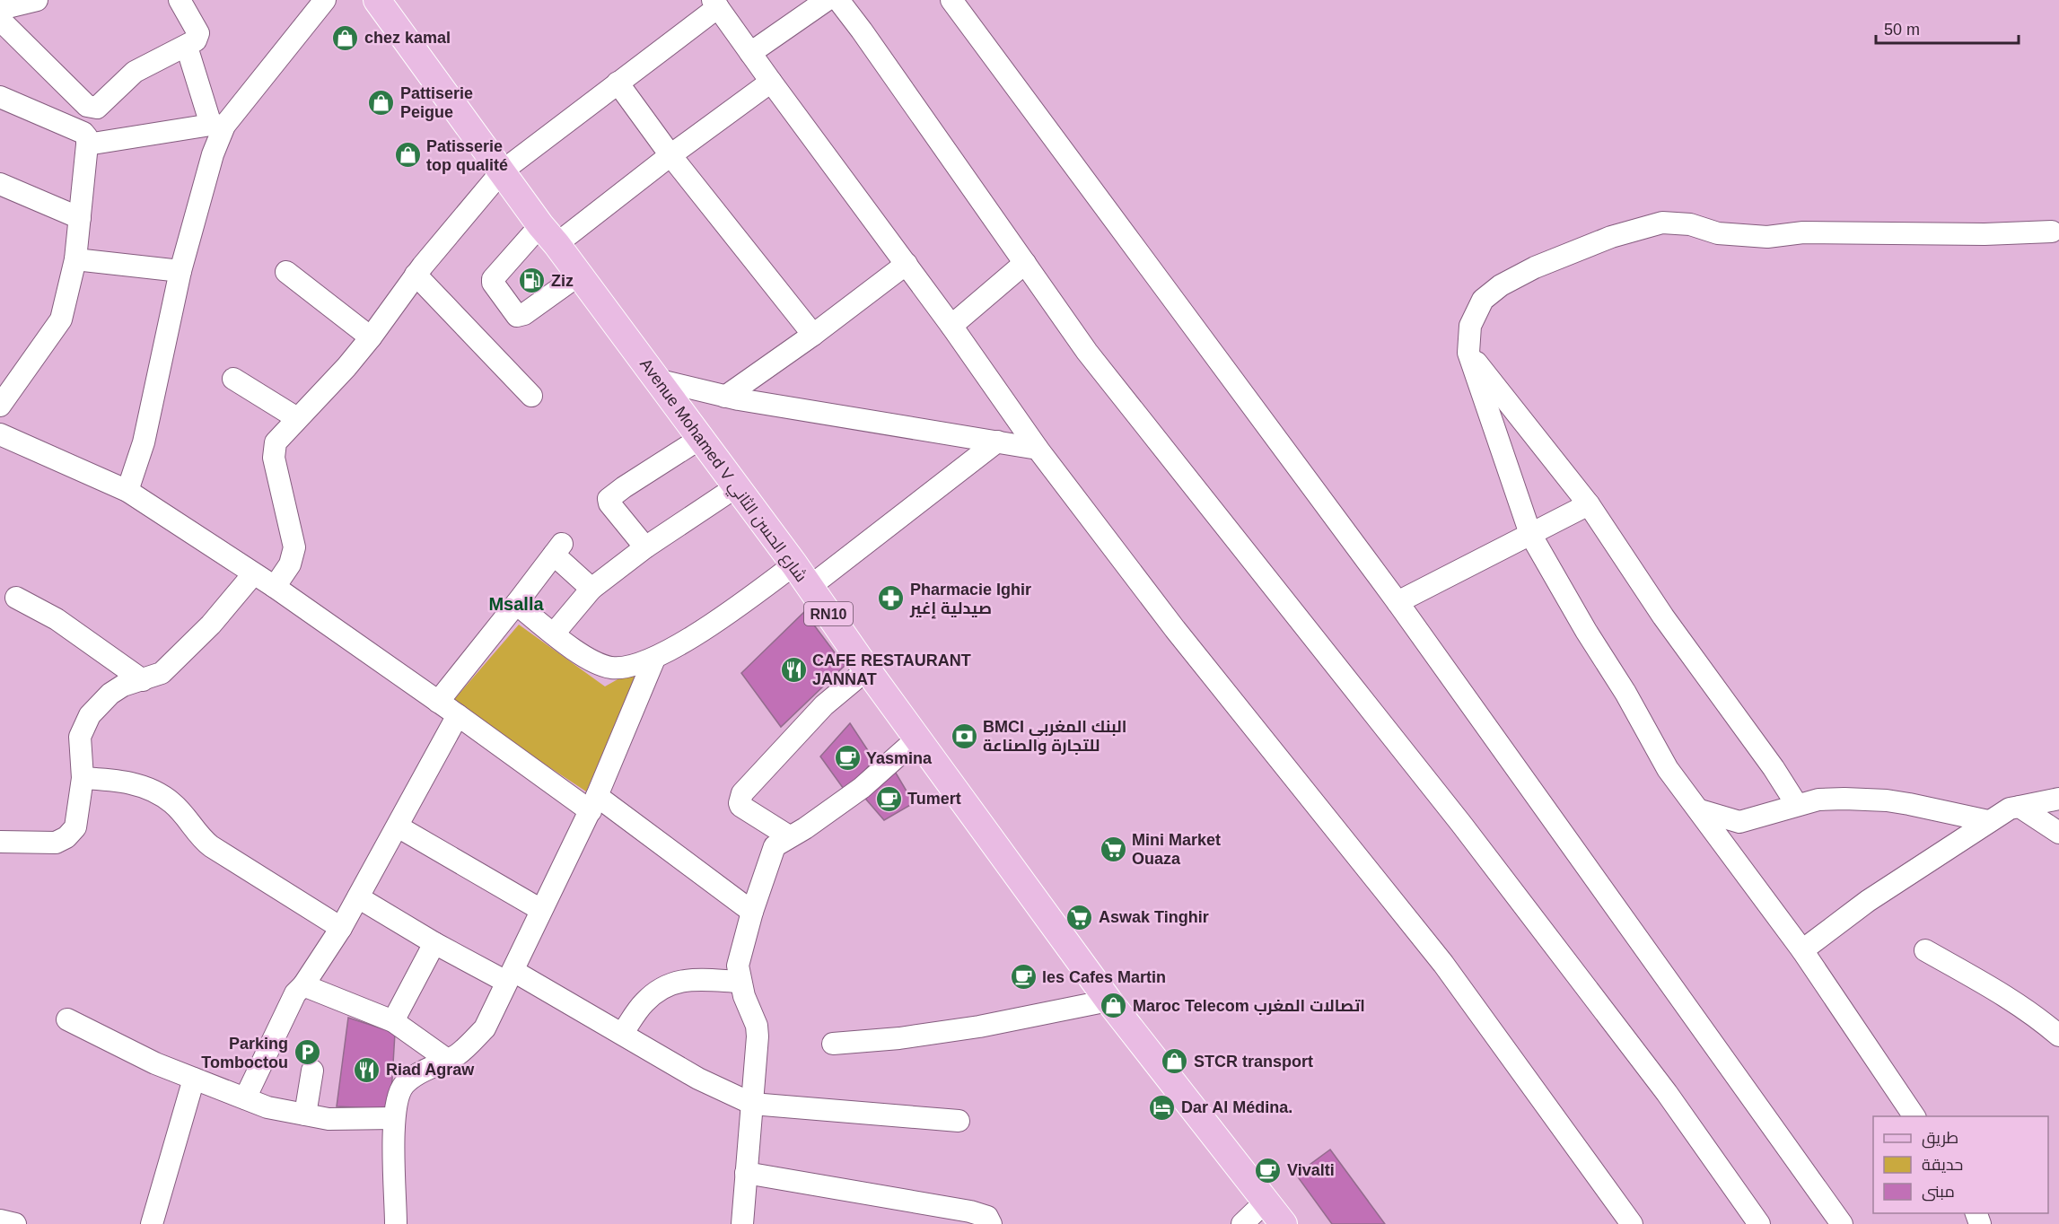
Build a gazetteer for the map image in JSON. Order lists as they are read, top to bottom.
{
  "streets": {
    "main road": ["Avenue Mohamed V شارع الحسن الثاني", "RN10"]
  },
  "districts": ["Msalla"],
  "places": {
    "shop": [
      "chez kamal",
      "Pattiserie Peigue",
      "Patisserie top qualité",
      "Maroc Telecom اتصالات المغرب",
      "STCR transport"
    ],
    "fuel station": ["Ziz"],
    "pharmacy": ["Pharmacie Ighir صيدلية إغير"],
    "restaurant": ["CAFE RESTAURANT JANNAT", "Riad Agraw"],
    "bank": ["BMCI البنك المغربي للتجارة والصناعة"],
    "cafe": [
      "Yasmina",
      "Tumert",
      "les Cafes Martin",
      "Vivalti"
    ],
    "supermarket": ["Mini Market Ouaza", "Aswak Tinghir"],
    "parking": ["Parking Tomboctou"],
    "hotel": ["Dar Al Médina."]
  },
  "legend": ["طريق", "حديقة", "مبنى"],
  "scale_bar": "50 m"
}
